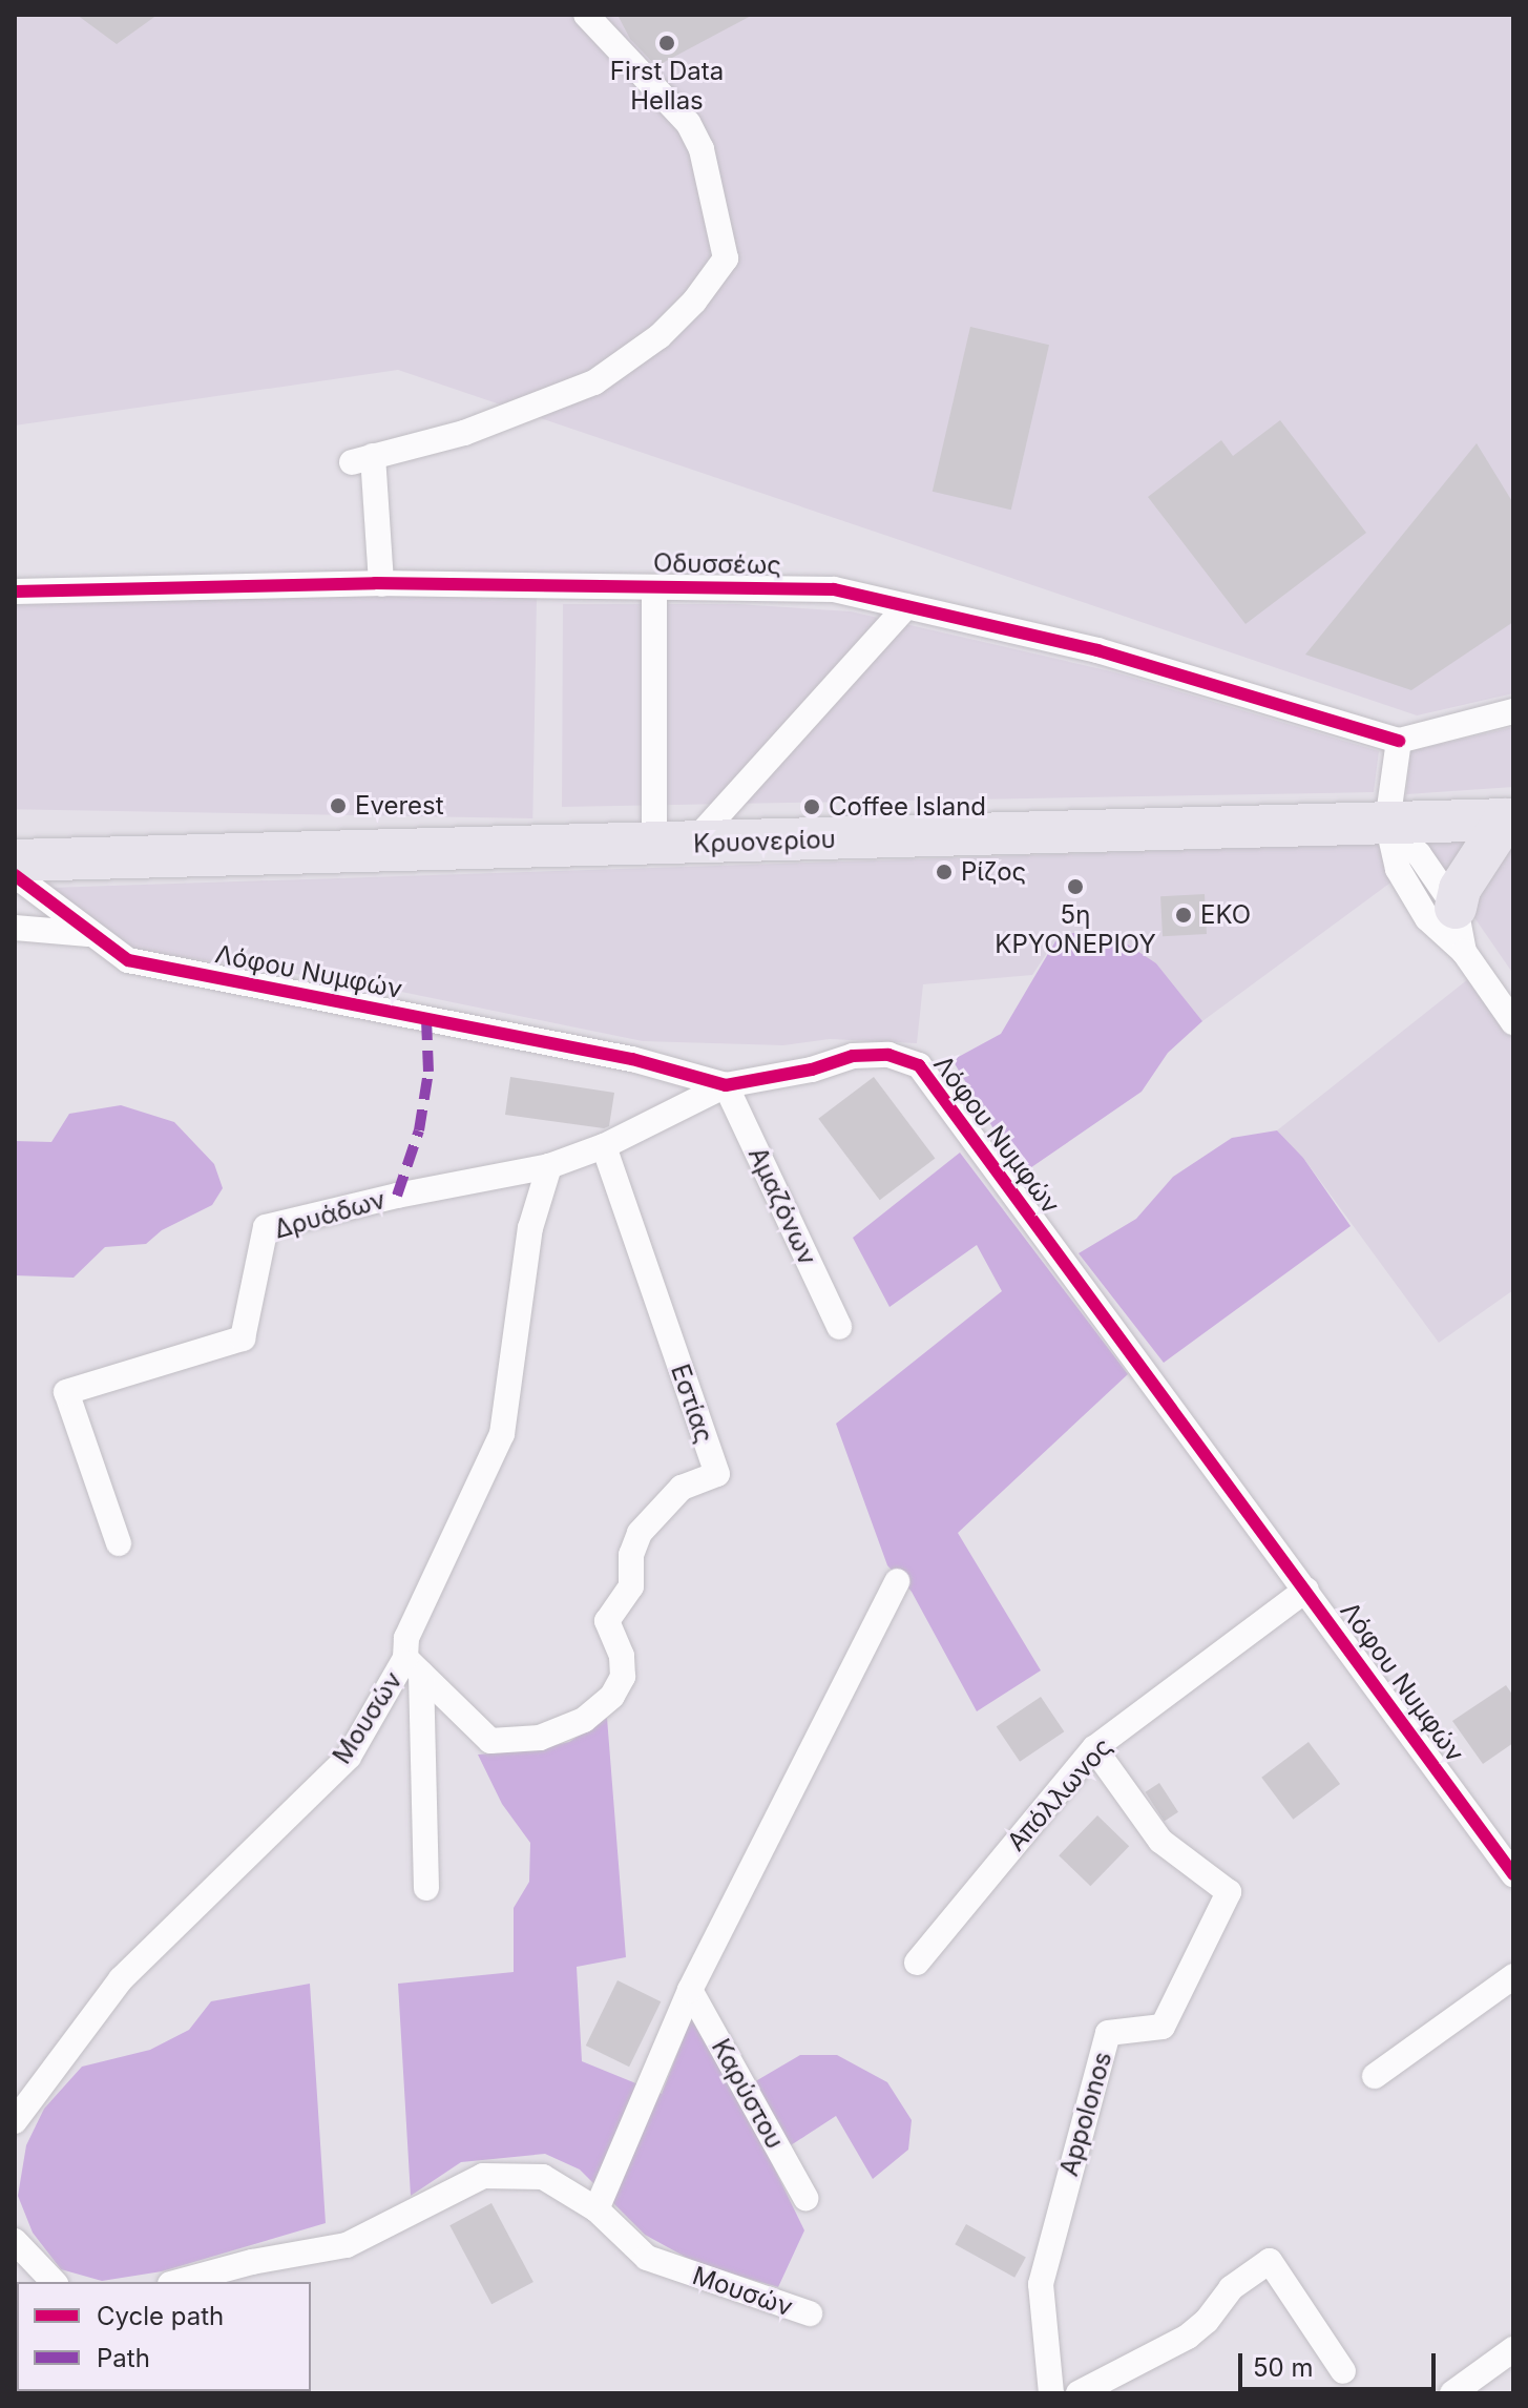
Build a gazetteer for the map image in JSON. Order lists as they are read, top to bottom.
{
  "streets": {
    "main road": ["Κρυονερίου"],
    "street": [
      "Οδυσσέως",
      "Λόφου Νυμφών",
      "Αμαζόνων",
      "Δρυάδων",
      "Εστίας",
      "Μουσών",
      "Απόλλωνος",
      "Καρύστου",
      "Appolonos"
    ]
  },
  "crossings": [
    ["Οδυσσέως", "Κρυονερίου"],
    ["Λόφου Νυμφών", "Αμαζόνων"],
    ["Λόφου Νυμφών", "Δρυάδων"],
    ["Λόφου Νυμφών", "Απόλλωνος"],
    ["Αμαζόνων", "Δρυάδων"],
    ["Δρυάδων", "Εστίας"],
    ["Δρυάδων", "Μουσών"],
    ["Εστίας", "Μουσών"],
    ["Απόλλωνος", "Appolonos"]
  ],
  "places": [
    "First Data Hellas",
    "Everest",
    "Coffee Island",
    "Ρίζος",
    "5η ΚΡΥΟΝΕΡΙΟΥ",
    "EKO"
  ],
  "legend": ["Cycle path", "Path"],
  "scale_bar": "50 m"
}
